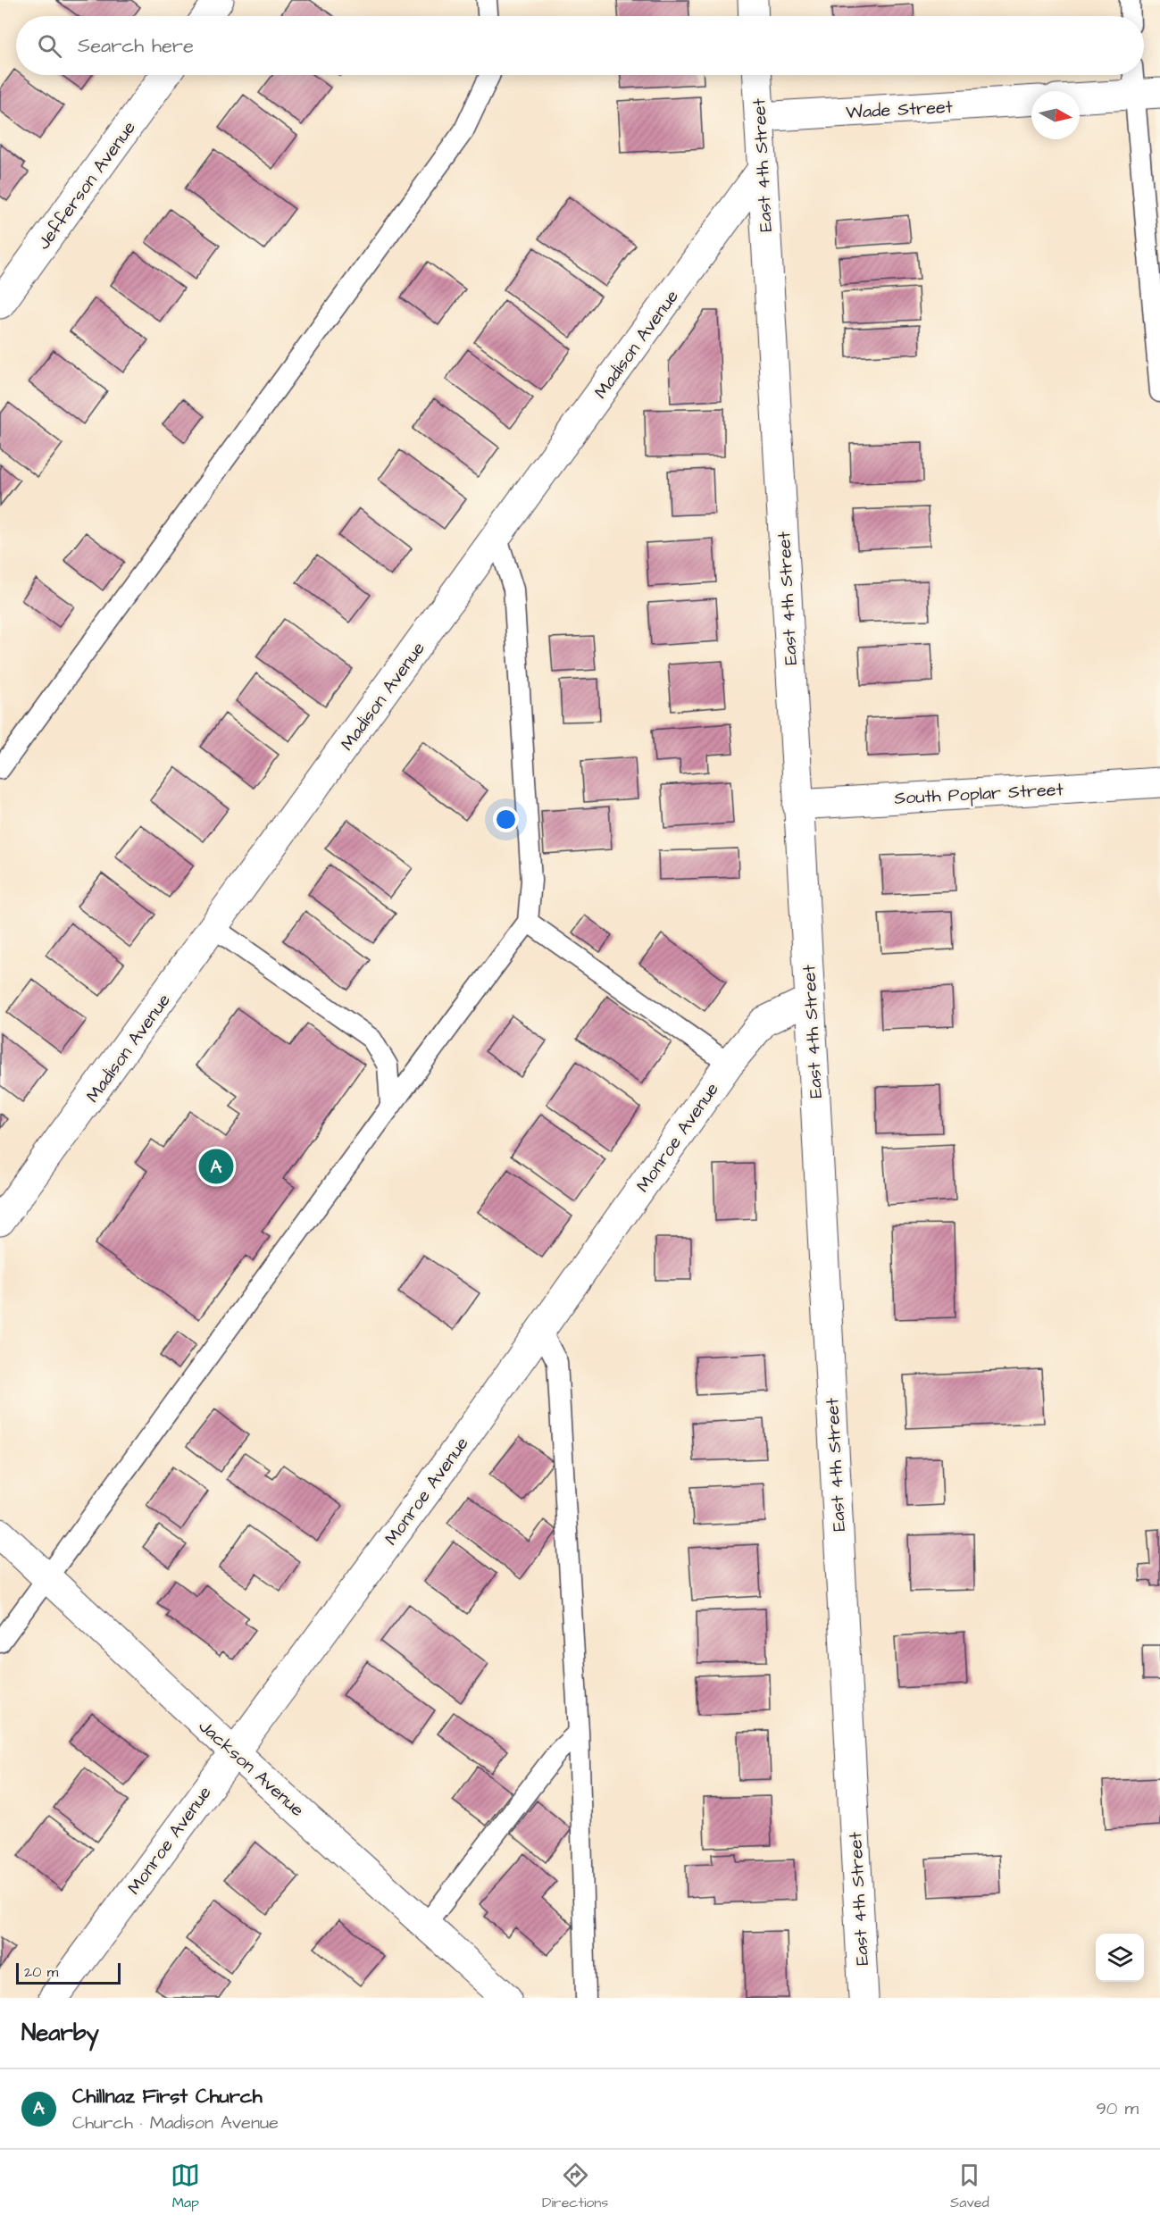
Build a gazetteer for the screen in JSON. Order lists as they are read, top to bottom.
{
  "streets": {
    "street": [
      "Wade Street",
      "East 4th Street",
      "Jefferson Avenue",
      "Madison Avenue",
      "South Poplar Street",
      "Monroe Avenue",
      "Jackson Avenue"
    ]
  },
  "crossings": [
    ["Wade Street", "East 4th Street"],
    ["East 4th Street", "Madison Avenue"],
    ["East 4th Street", "South Poplar Street"],
    ["East 4th Street", "Monroe Avenue"],
    ["Monroe Avenue", "Jackson Avenue"]
  ],
  "scale_bar": "20 m",
  "north": "right",
  "page": {
    "search": "Search here",
    "pins": "A",
    "scale": "20 m",
    "heading": "Nearby",
    "list": [
      {
        "mark": "A",
        "name": "Chillnaz First Church",
        "note": "Church · Madison Avenue",
        "value": "90 m"
      }
    ],
    "nav": ["Map", "Directions", "Saved"]
  }
}
